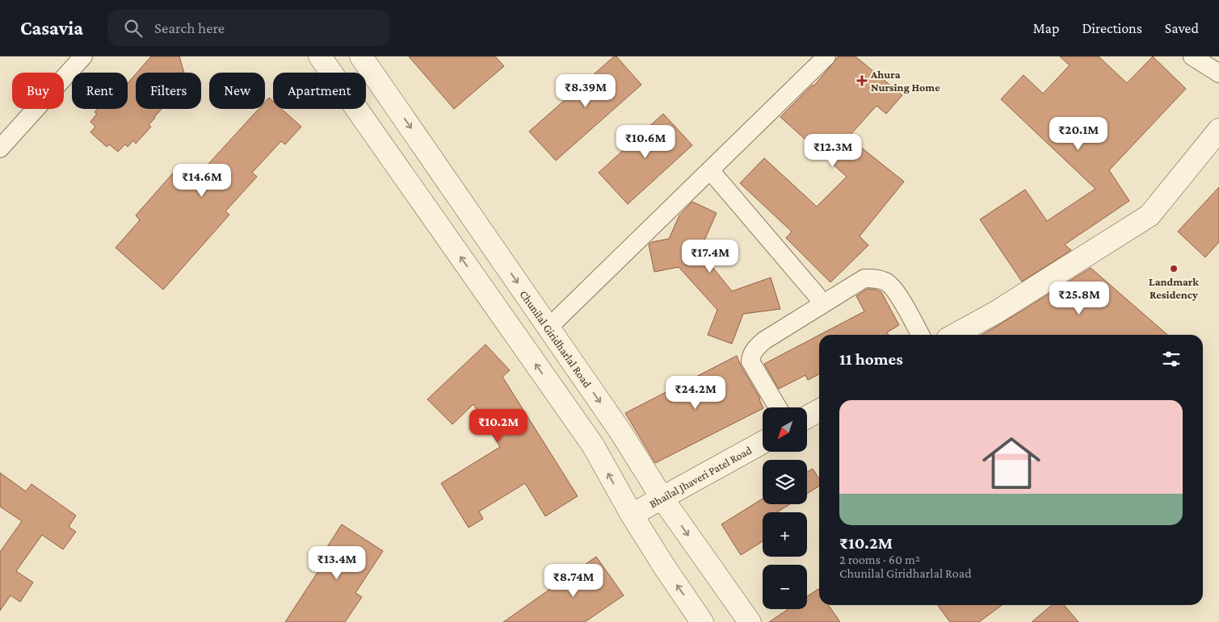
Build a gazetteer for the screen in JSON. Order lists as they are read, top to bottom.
{
  "streets": {
    "main road": ["Chunilal Giridharlal Road", "Bhailal Jhaveri Patel Road"]
  },
  "crossings": [
    ["Chunilal Giridharlal Road", "Bhailal Jhaveri Patel Road"]
  ],
  "places": {
    "health": ["Ahura Nursing Home"],
    "other": ["Landmark Residency"]
  },
  "north": "bottom left",
  "page": {
    "header": "Casavia",
    "search": "Search here",
    "nav": ["Map", "Directions", "Saved"],
    "chip": [
      "Buy",
      "Rent",
      "Filters",
      "New",
      "Apartment"
    ],
    "price": [
      "₹8.39M",
      "₹20.1M",
      "₹10.6M",
      "₹12.3M",
      "₹14.6M",
      "₹17.4M",
      "₹25.8M",
      "₹24.2M",
      "₹10.2M",
      "₹13.4M",
      "₹8.74M"
    ],
    "heading": "11 homes",
    "list": [
      {
        "name": "₹10.2M",
        "note": "2 rooms · 60 m² · Chunilal Giridharlal Road"
      }
    ],
    "map_buttons": ["+", "−"]
  }
}
